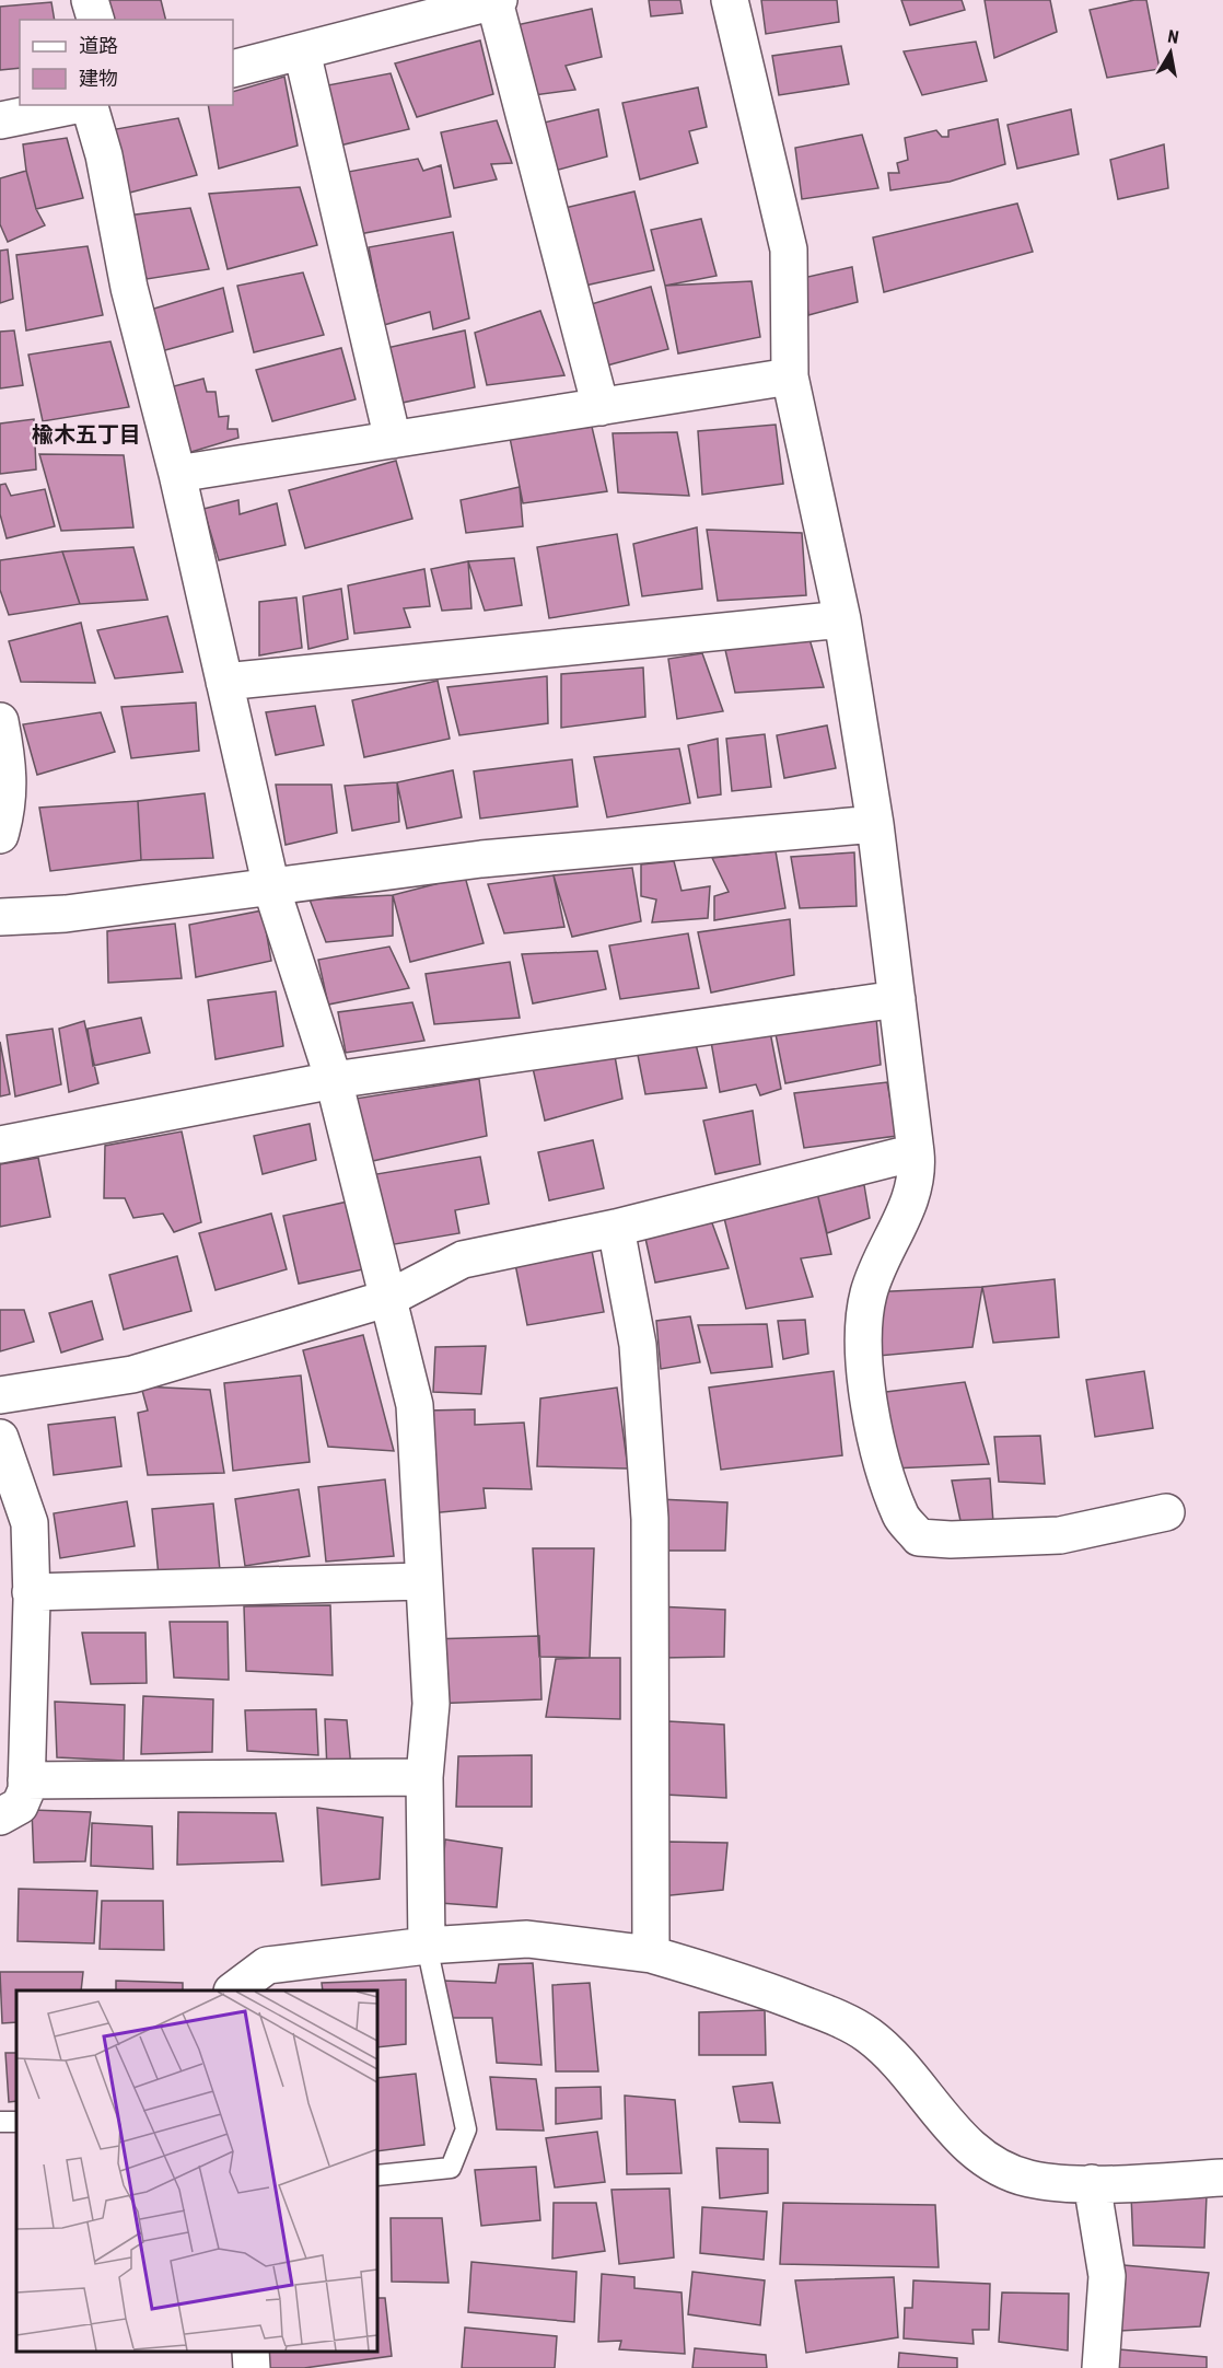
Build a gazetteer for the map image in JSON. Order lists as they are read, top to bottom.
{
  "districts": ["楡木五丁目"],
  "legend": ["道路", "建物"],
  "north": "top"
}
